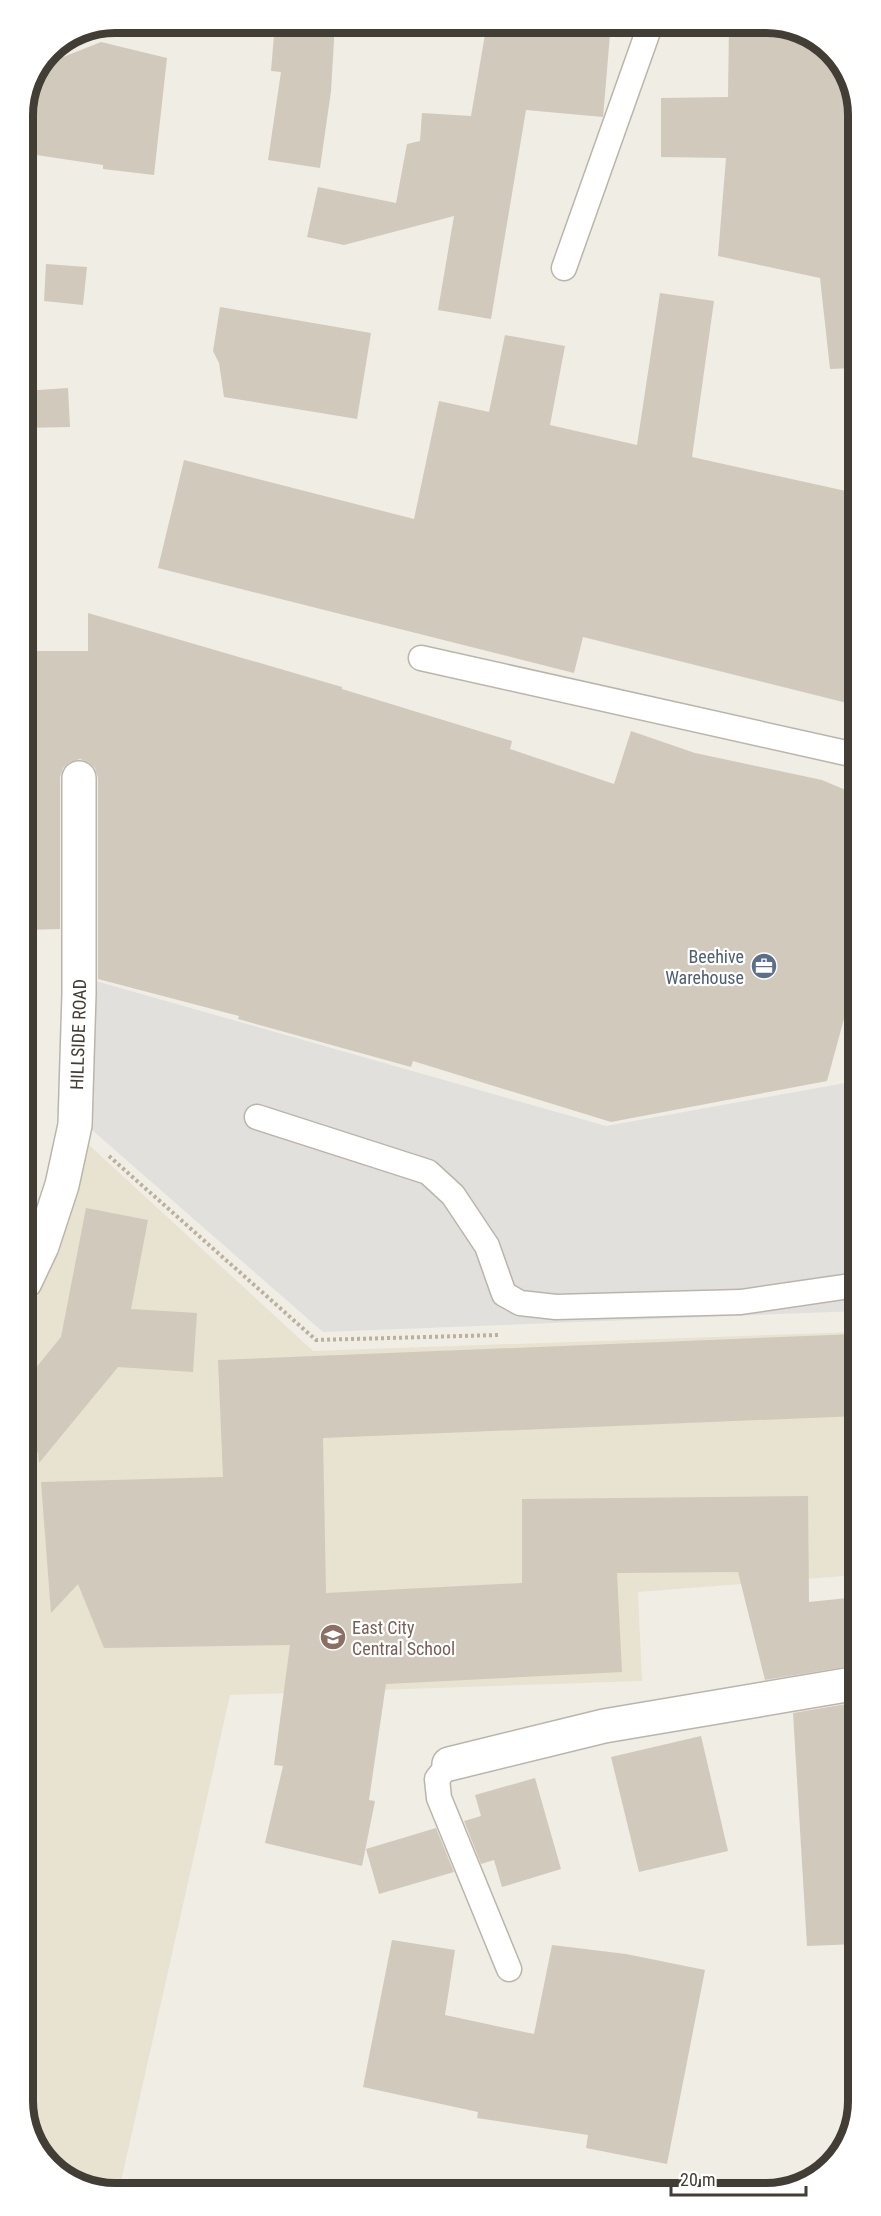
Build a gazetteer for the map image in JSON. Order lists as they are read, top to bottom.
{
  "streets": {
    "street": ["HILLSIDE ROAD"]
  },
  "places": {
    "office": ["Beehive Warehouse"],
    "school or university": ["East City Central School"]
  },
  "scale_bar": "20 m"
}
